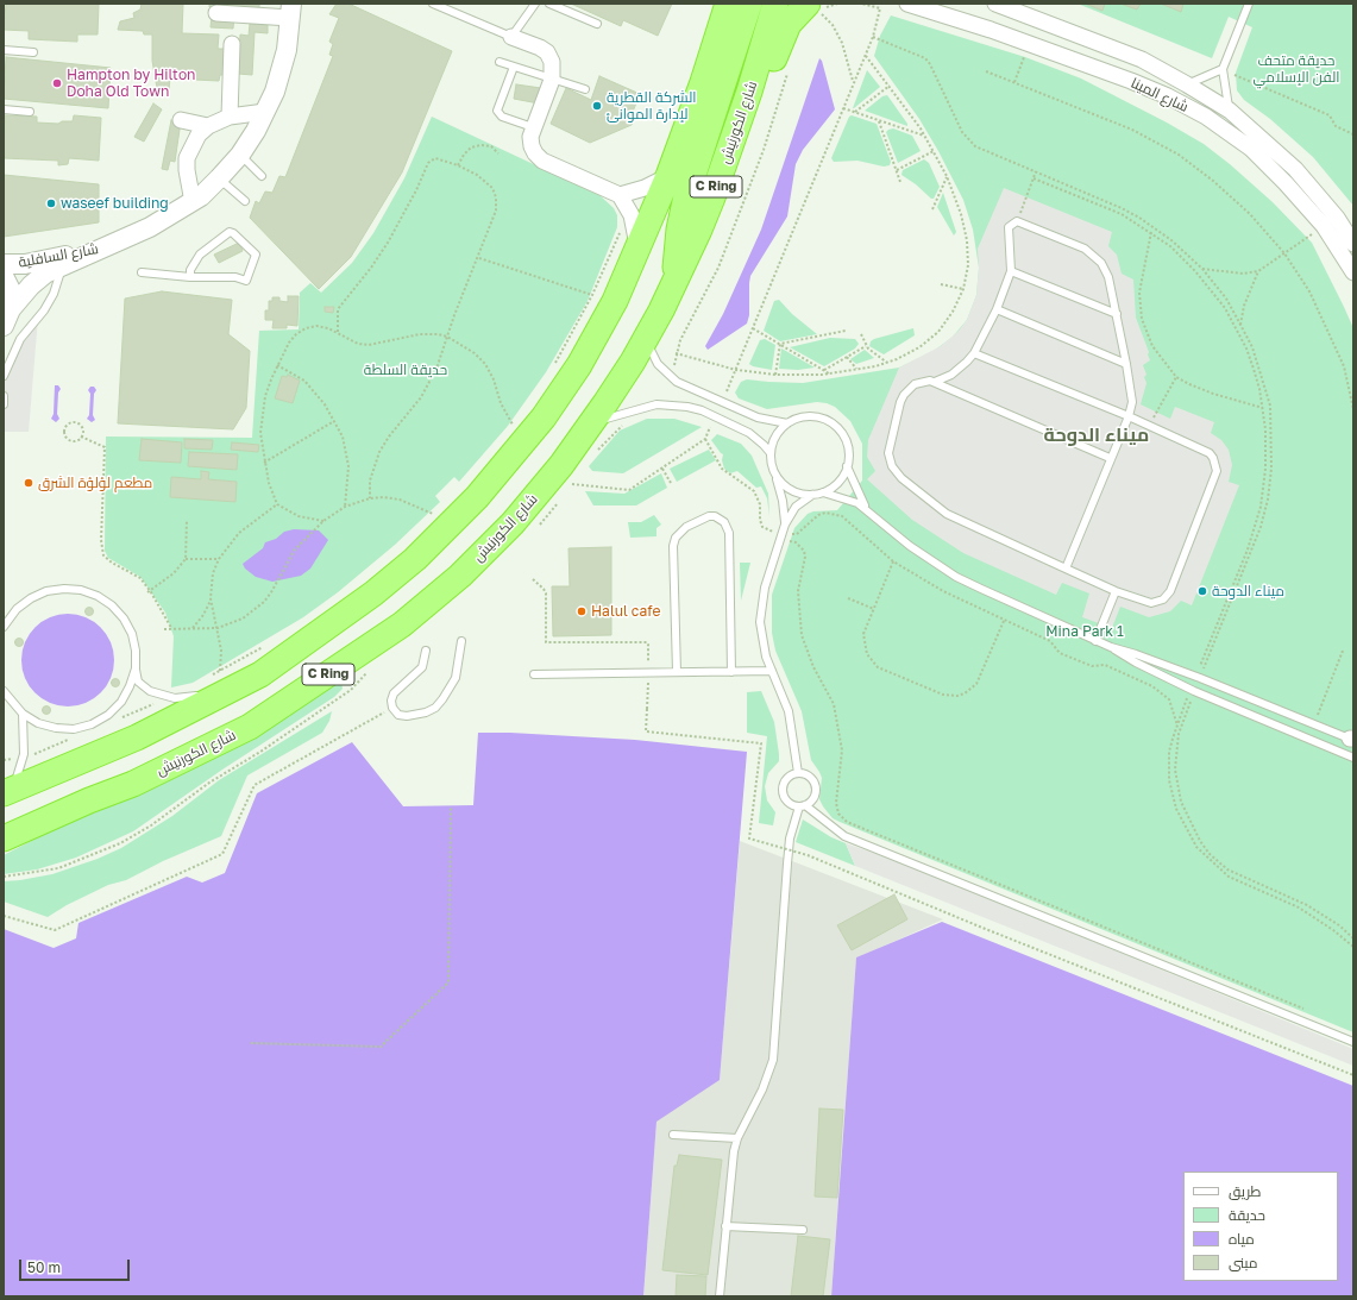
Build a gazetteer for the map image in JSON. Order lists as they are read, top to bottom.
{
  "streets": {
    "highway": ["شارع الكورنيش", "C Ring"],
    "street": ["شارع المينا", "شارع السافلية"]
  },
  "districts": ["ميناء الدوحة"],
  "parks": ["حديقة متحف الفن الإسلامي", "حديقة السلطة", "Mina Park 1"],
  "places": [
    "Hampton by Hilton Doha Old Town",
    "الشركة القطرية لإدارة الموانئ",
    "waseef building",
    "مطعم لؤلؤة الشرق",
    "ميناء الدوحة",
    "Halul cafe"
  ],
  "legend": [
    "طريق",
    "حديقة",
    "مياه",
    "مبنى"
  ],
  "scale_bar": "50 m"
}
